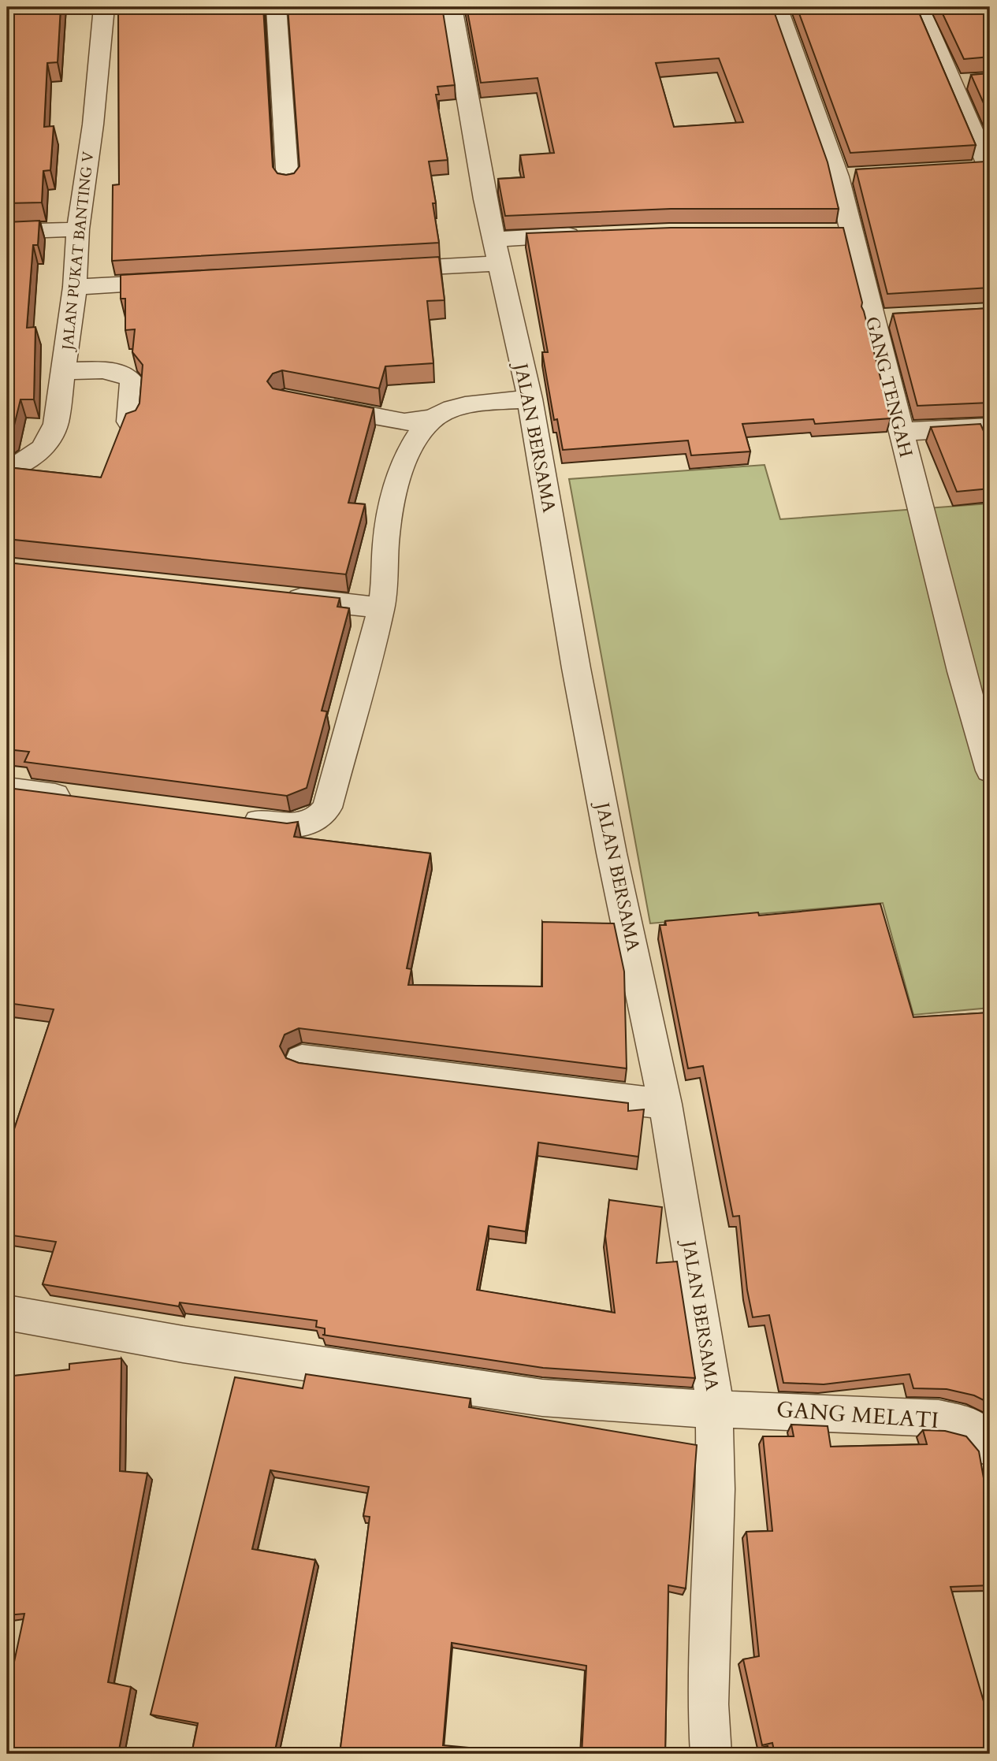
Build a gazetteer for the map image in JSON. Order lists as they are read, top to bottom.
{
  "streets": {
    "street": [
      "JALAN PUKAT BANTING V",
      "GANG TENGAH",
      "JALAN BERSAMA",
      "GANG MELATI"
    ]
  },
  "crossings": [
    ["JALAN BERSAMA", "GANG MELATI"]
  ]
}
